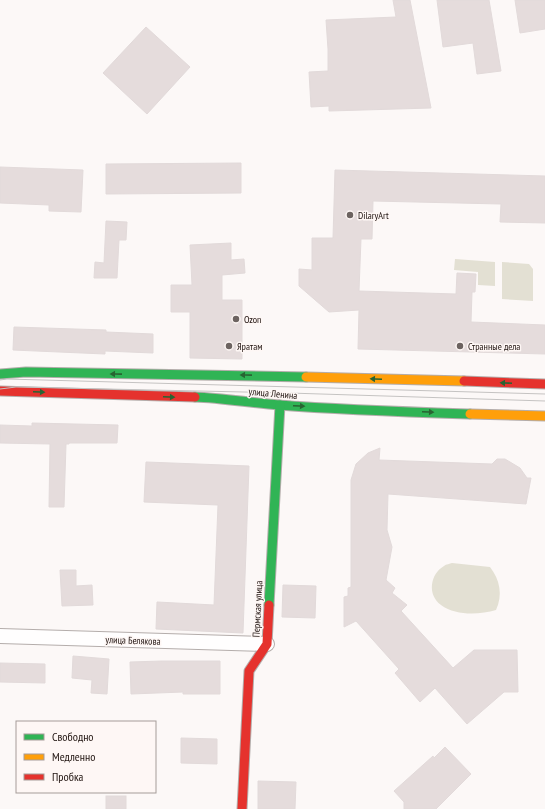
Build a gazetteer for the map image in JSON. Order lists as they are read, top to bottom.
{
  "streets": {
    "street": ["улица Ленина", "Пермская улица", "улица Белякова"]
  },
  "crossings": [
    ["улица Ленина", "Пермская улица"],
    ["Пермская улица", "улица Белякова"]
  ],
  "places": [
    "DilaryArt",
    "Ozon",
    "Яратам",
    "Странные дела"
  ],
  "legend": ["Свободно", "Медленно", "Пробка"]
}
